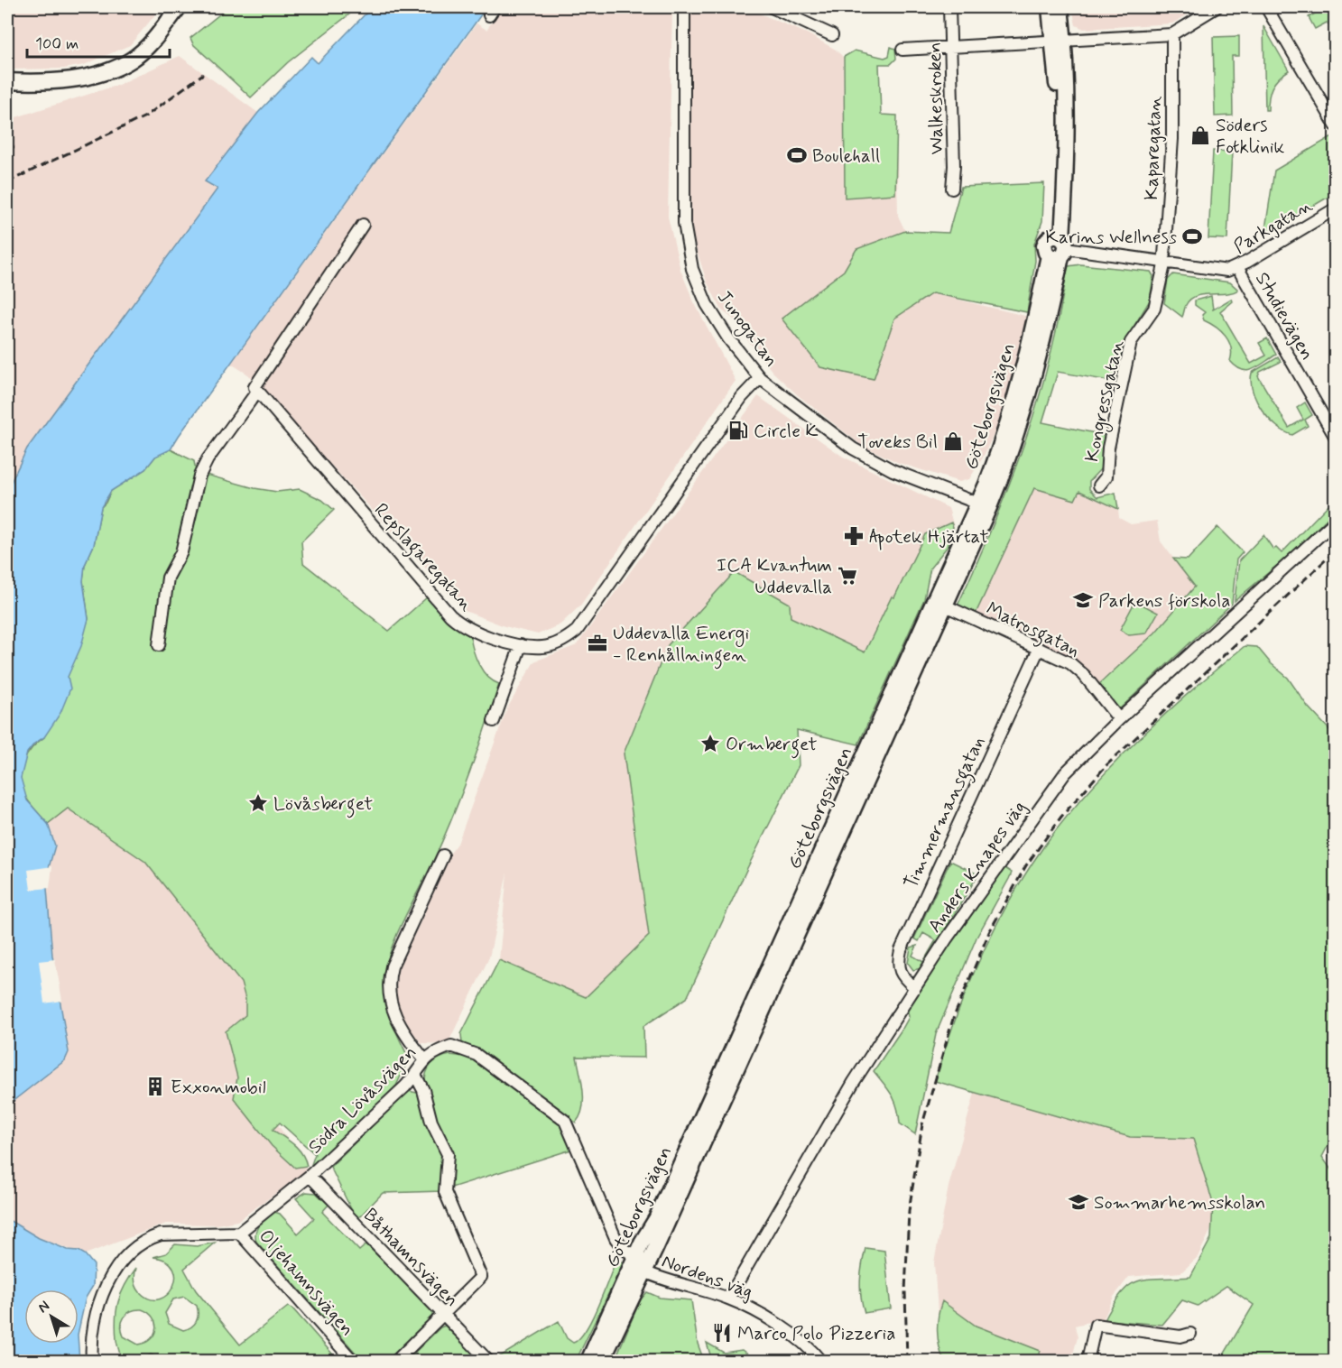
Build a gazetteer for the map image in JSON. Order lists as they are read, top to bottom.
{
  "streets": {
    "main road": ["Göteborgsvägen"],
    "street": [
      "Walkeskroken",
      "Kaparegatan",
      "Parkgatan",
      "Studievägen",
      "Junogatan",
      "Kongressgatan",
      "Repslagaregatan",
      "Matrosgatan",
      "Timmermansgatan",
      "Anders Knapes väg",
      "Södra Lövåsvägen",
      "Båthamnsvägen",
      "Nordens väg",
      "Oljehamnsvägen"
    ]
  },
  "crossings": [
    ["Kaparegatan", "Parkgatan"],
    ["Kaparegatan", "Kongressgatan"],
    ["Parkgatan", "Studievägen"],
    ["Parkgatan", "Kongressgatan"],
    ["Parkgatan", "Göteborgsvägen"],
    ["Junogatan", "Göteborgsvägen"],
    ["Junogatan", "Repslagaregatan"],
    ["Göteborgsvägen", "Matrosgatan"],
    ["Göteborgsvägen", "Södra Lövåsvägen"],
    ["Göteborgsvägen", "Nordens väg"],
    ["Matrosgatan", "Timmermansgatan"],
    ["Matrosgatan", "Anders Knapes väg"],
    ["Timmermansgatan", "Anders Knapes väg"],
    ["Anders Knapes väg", "Nordens väg"],
    ["Södra Lövåsvägen", "Båthamnsvägen"],
    ["Södra Lövåsvägen", "Nordens väg"],
    ["Södra Lövåsvägen", "Oljehamnsvägen"]
  ],
  "places": {
    "shop": ["Söders Fotklinik", "Toveks Bil"],
    "sports": ["Boulehall", "Karins Wellness"],
    "fuel station": ["Circle K"],
    "pharmacy": ["Apotek Hjärtat"],
    "supermarket": ["ICA Kvantum Uddevalla"],
    "school or university": ["Parkens förskola", "Sommarhemsskolan"],
    "office": ["Uddevalla Energi - Renhållningen"],
    "place": ["Ormberget", "Lövåsberget"],
    "building": ["Exxonmobil"],
    "restaurant": ["Marco Polo Pizzeria"]
  },
  "scale_bar": "100 m",
  "north": "top left"
}
